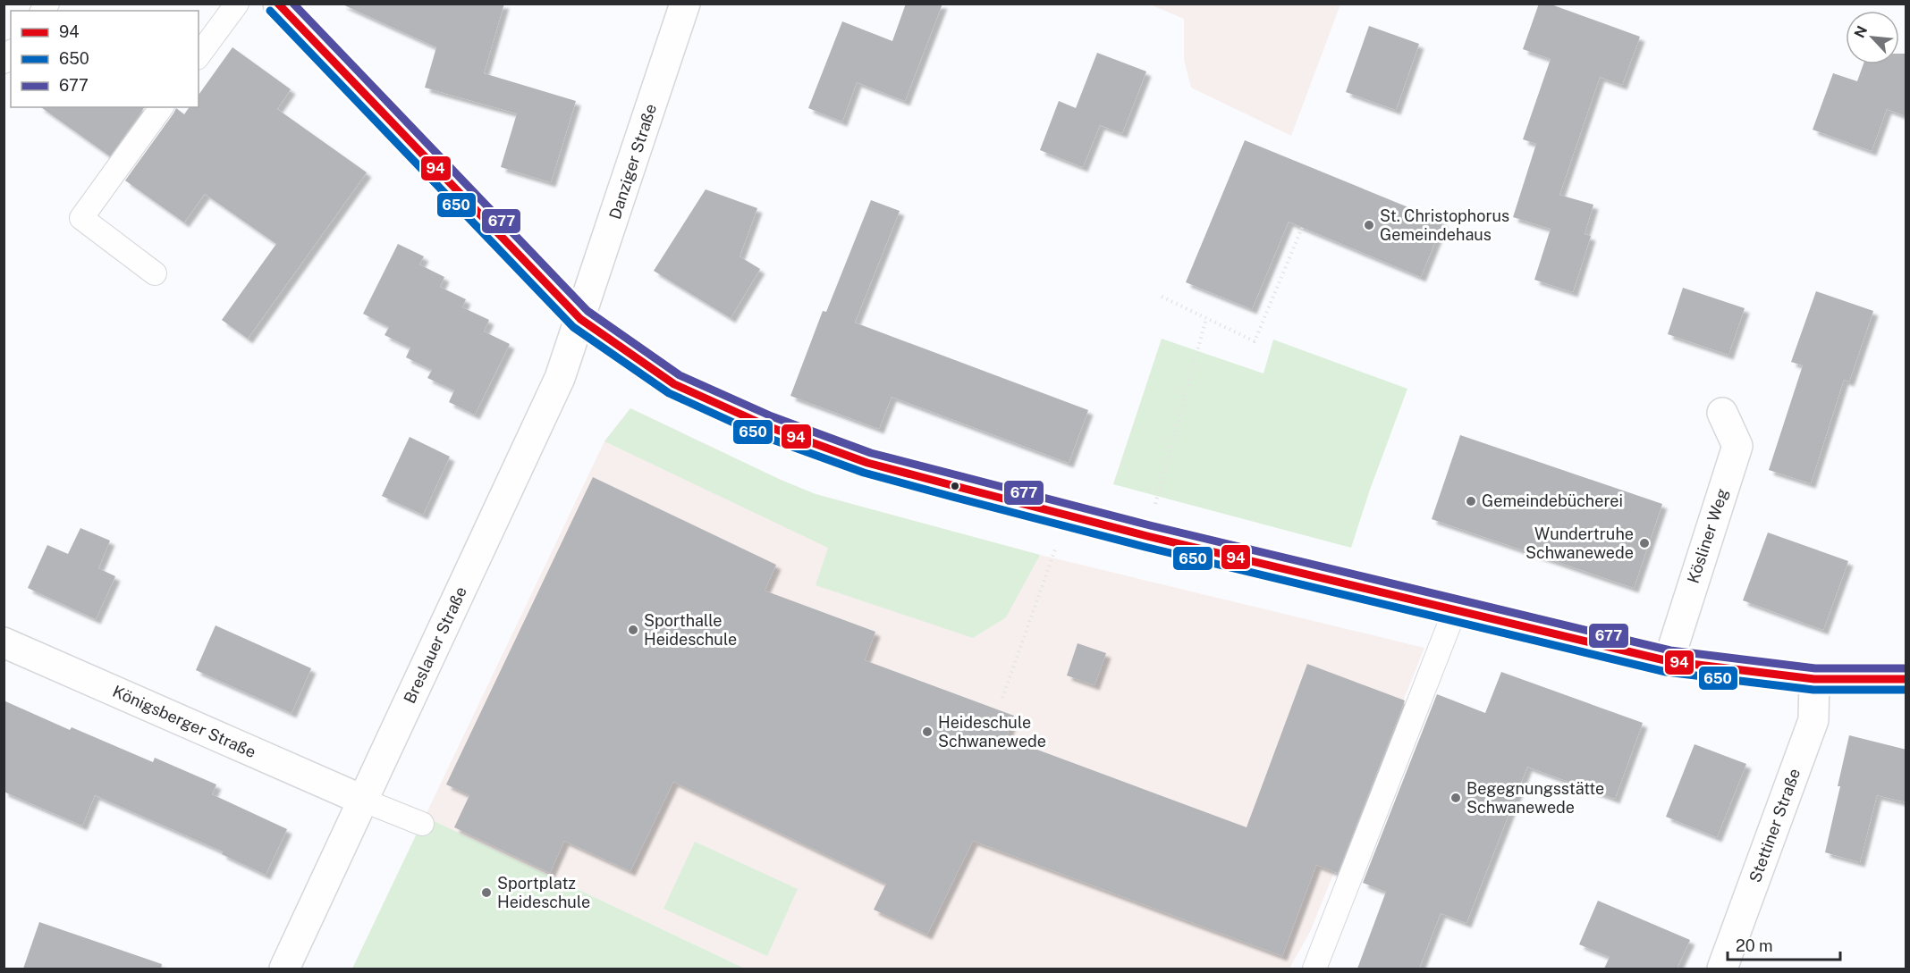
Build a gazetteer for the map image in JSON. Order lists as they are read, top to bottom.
{
  "streets": {
    "street": [
      "Danziger Straße",
      "Kösliner Weg",
      "Breslauer Straße",
      "Königsberger Straße",
      "Stettiner Straße"
    ]
  },
  "crossings": [
    ["Danziger Straße", "Breslauer Straße"],
    ["Breslauer Straße", "Königsberger Straße"]
  ],
  "places": [
    "St. Christophorus Gemeindehaus",
    "Gemeindebücherei",
    "Wundertruhe Schwanewede",
    "Sporthalle Heideschule",
    "Heideschule Schwanewede",
    "Begegnungsstätte Schwanewede",
    "Sportplatz Heideschule"
  ],
  "lines": ["transit line 94", "transit line 677", "transit line 650"],
  "legend": ["94", "650", "677"],
  "scale_bar": "20 m",
  "north": "top left"
}
